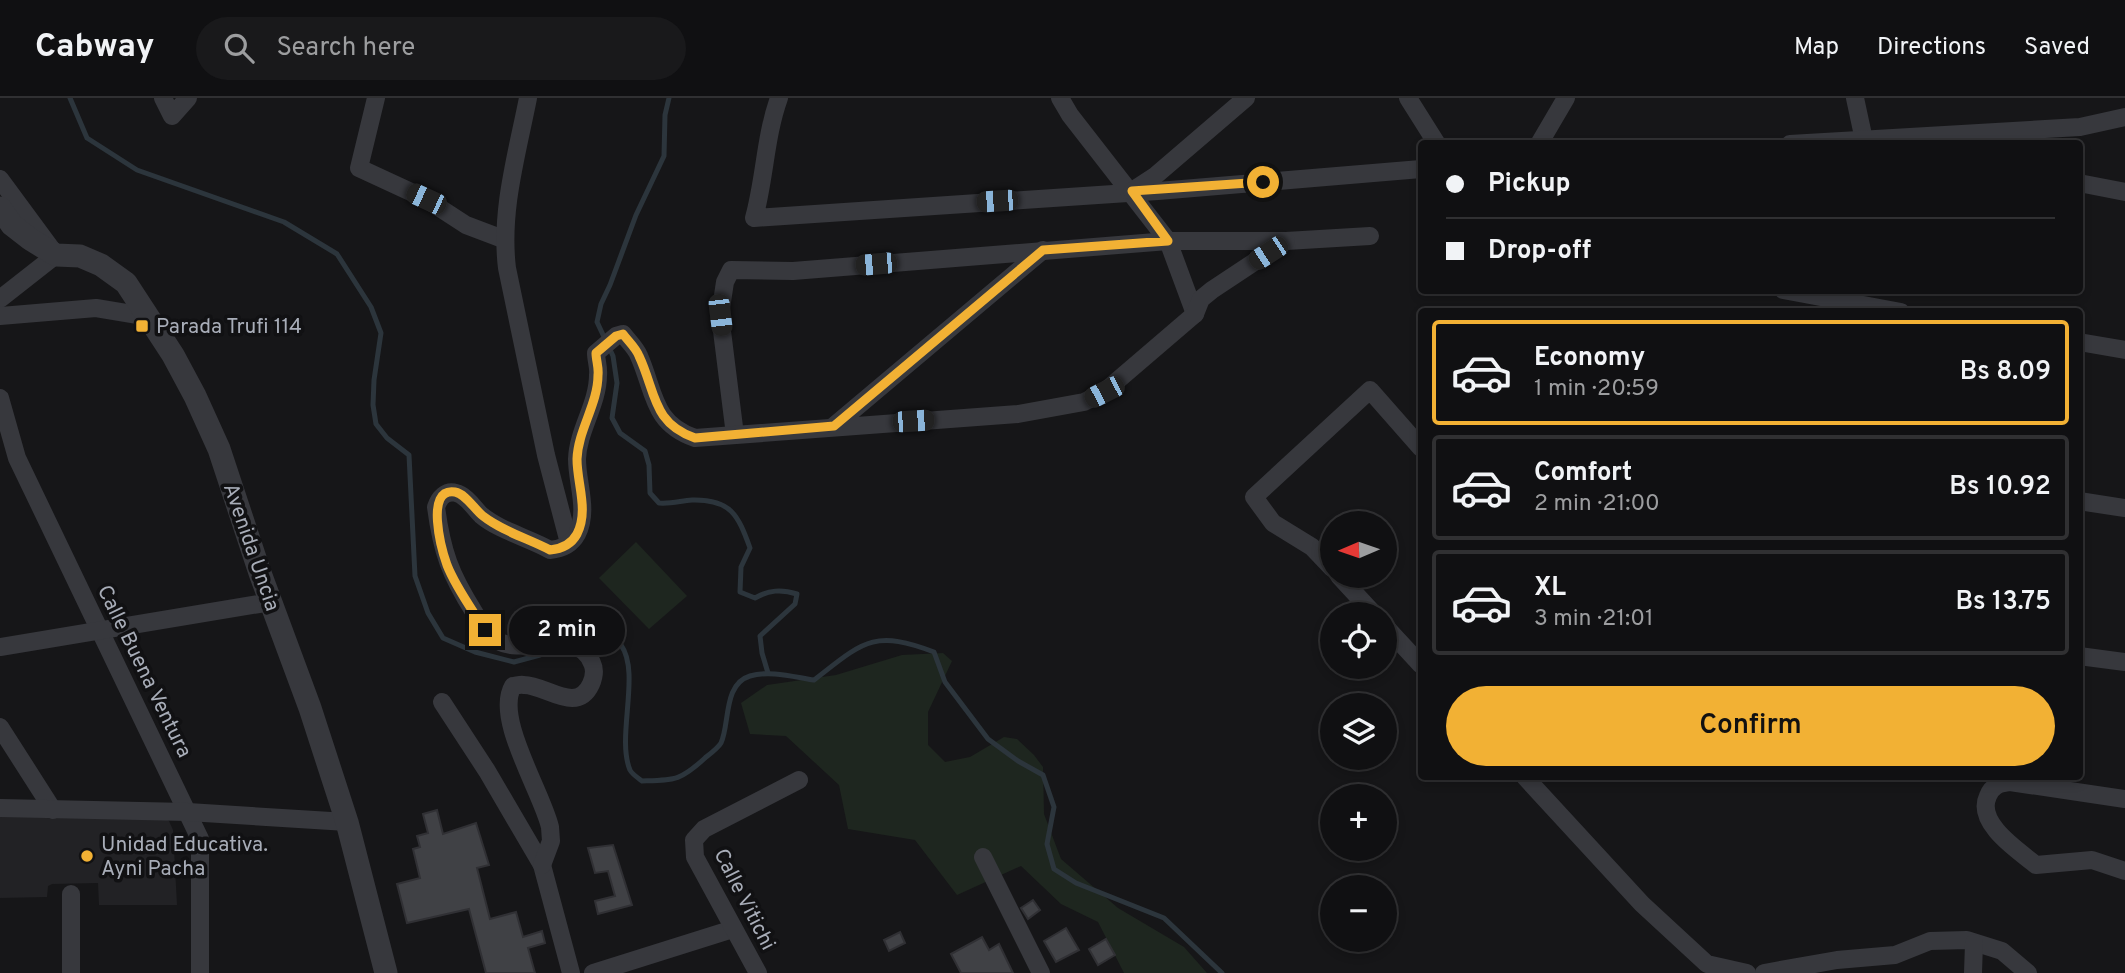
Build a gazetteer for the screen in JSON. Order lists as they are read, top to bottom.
{
  "streets": {
    "street": ["Avenida Uncia", "Calle Buena Ventura", "Calle Vitichi"]
  },
  "places": {
    "transit": ["Parada Trufi 114"],
    "other": ["Unidad Educativa. Ayni Pacha"]
  },
  "north": "left",
  "page": {
    "header": "Cabway",
    "search": "Search here",
    "nav": ["Map", "Directions", "Saved"],
    "banner": ["Pickup", "Drop-off"],
    "list": [
      {
        "name": "Economy",
        "note": "1 min · 20:59",
        "value": "Bs 8.09"
      },
      {
        "name": "Comfort",
        "note": "2 min · 21:00",
        "value": "Bs 10.92"
      },
      {
        "name": "XL",
        "note": "3 min · 21:01",
        "value": "Bs 13.75"
      }
    ],
    "map_buttons": ["+", "−"],
    "bubble": "2 min",
    "buttons": "Confirm"
  }
}
